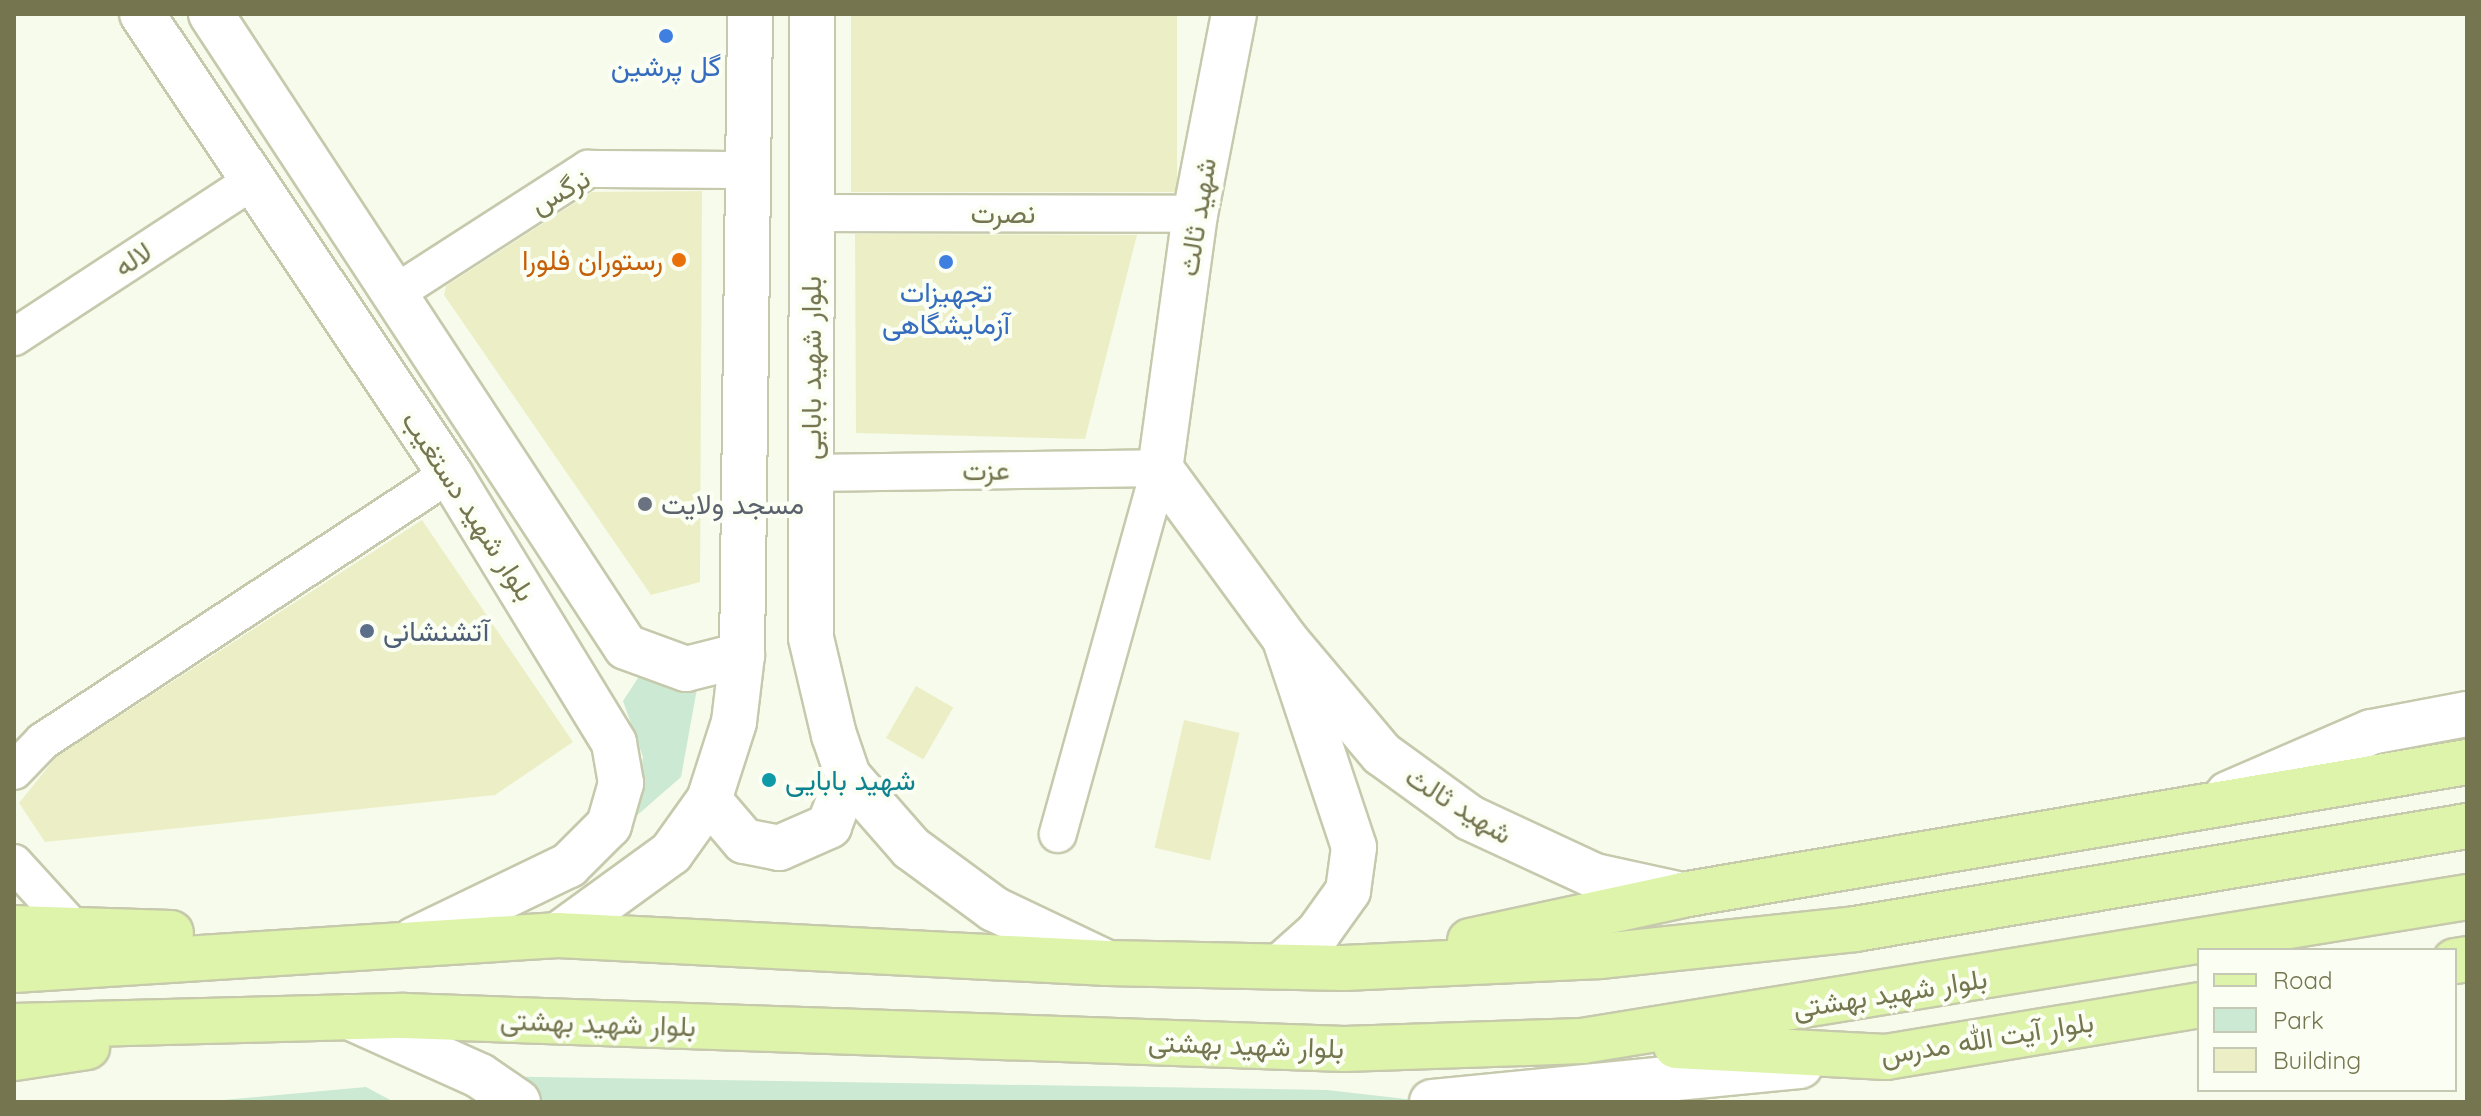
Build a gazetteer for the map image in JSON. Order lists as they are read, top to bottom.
{
  "streets": {
    "main road": ["بلوار شهید بهشتی", "بلوار آیت الله مدرس"],
    "street": [
      "نرگس",
      "نصرت",
      "شهید ثالث",
      "لاله",
      "بلوار شهید بابایی",
      "عزت",
      "بلوار شهید دستغیب"
    ]
  },
  "crossings": [
    ["نرگس", "بلوار شهید دستغیب"],
    ["نصرت", "شهید ثالث"],
    ["نصرت", "بلوار شهید بابایی"],
    ["شهید ثالث", "عزت"],
    ["لاله", "بلوار شهید دستغیب"],
    ["بلوار شهید بابایی", "عزت"],
    ["بلوار شهید بهشتی", "بلوار آیت الله مدرس"]
  ],
  "places": [
    "گل پرشین",
    "رستوران فلورا",
    "تجهیزات آزمایشگاهی",
    "مسجد ولایت",
    "آتشنشانی",
    "شهید بابایی"
  ],
  "legend": ["Road", "Park", "Building"]
}
